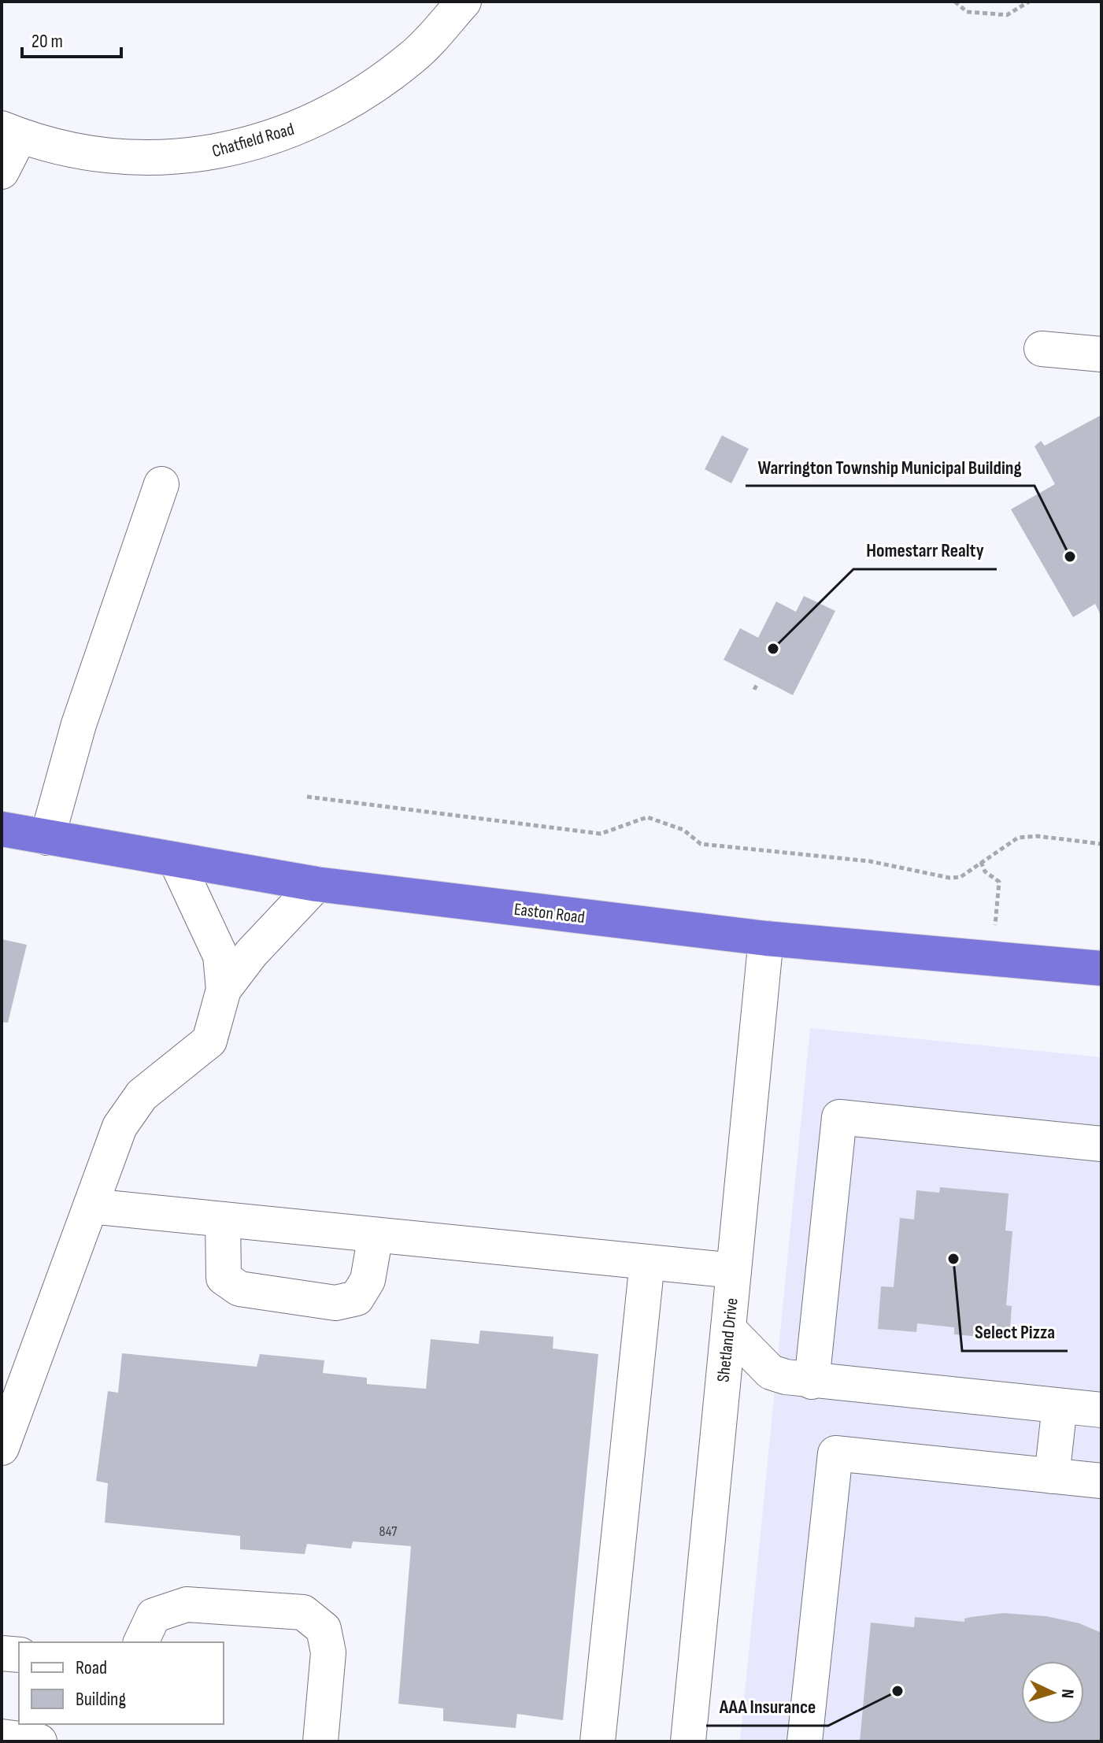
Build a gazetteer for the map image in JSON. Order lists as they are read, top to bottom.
{
  "streets": {
    "highway": ["Easton Road"],
    "street": ["Chatfield Road", "Shetland Drive"]
  },
  "crossings": [
    ["Easton Road", "Shetland Drive"]
  ],
  "places": [
    "Warrington Township Municipal Building",
    "Homestarr Realty",
    "Select Pizza",
    "AAA Insurance"
  ],
  "house_numbers": ["847"],
  "legend": ["Road", "Building"],
  "scale_bar": "20 m",
  "north": "right"
}
